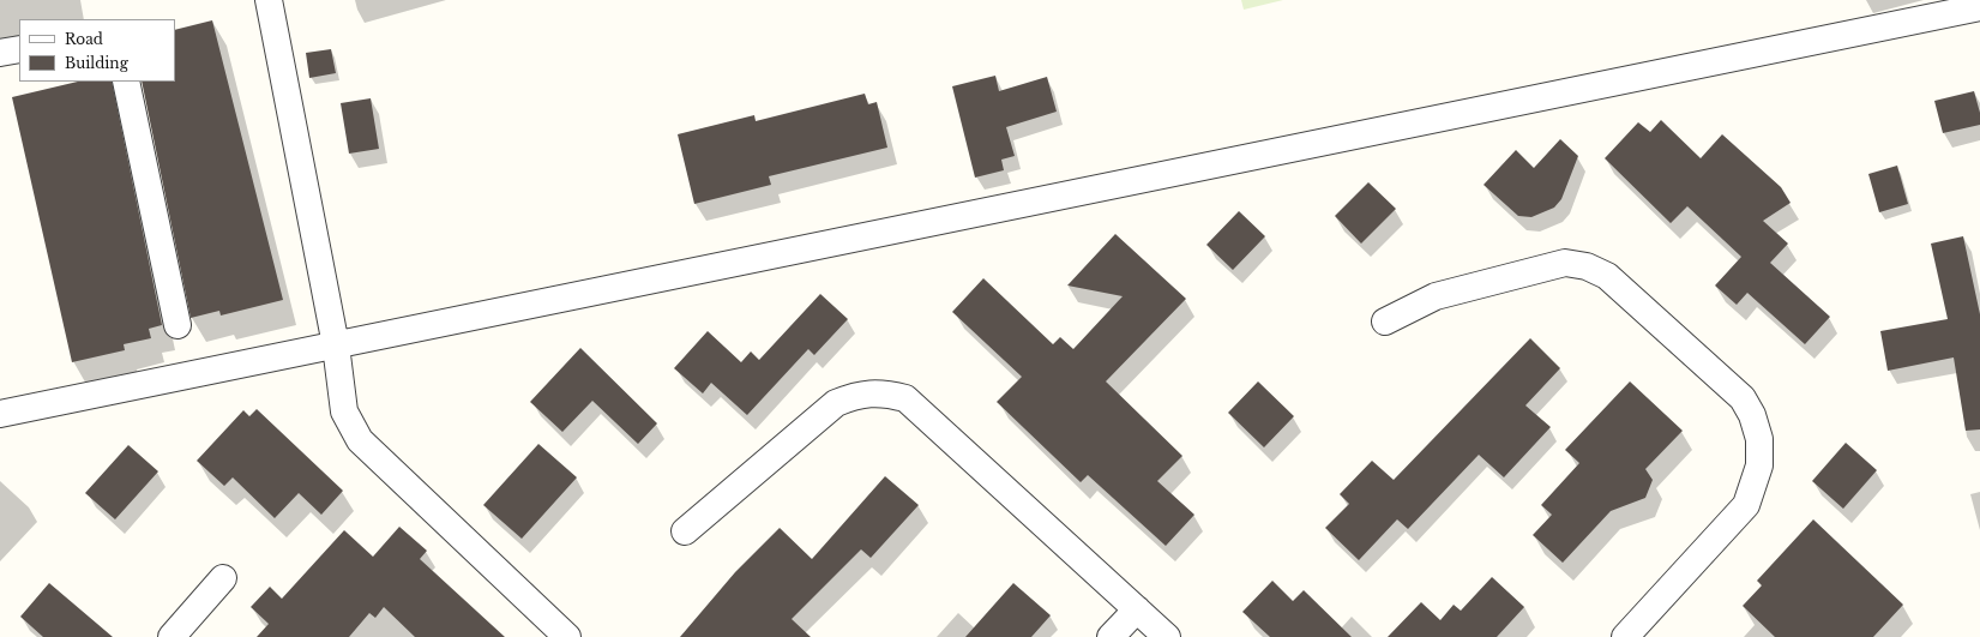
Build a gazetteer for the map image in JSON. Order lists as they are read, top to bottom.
{
  "legend": ["Road", "Building"]
}
